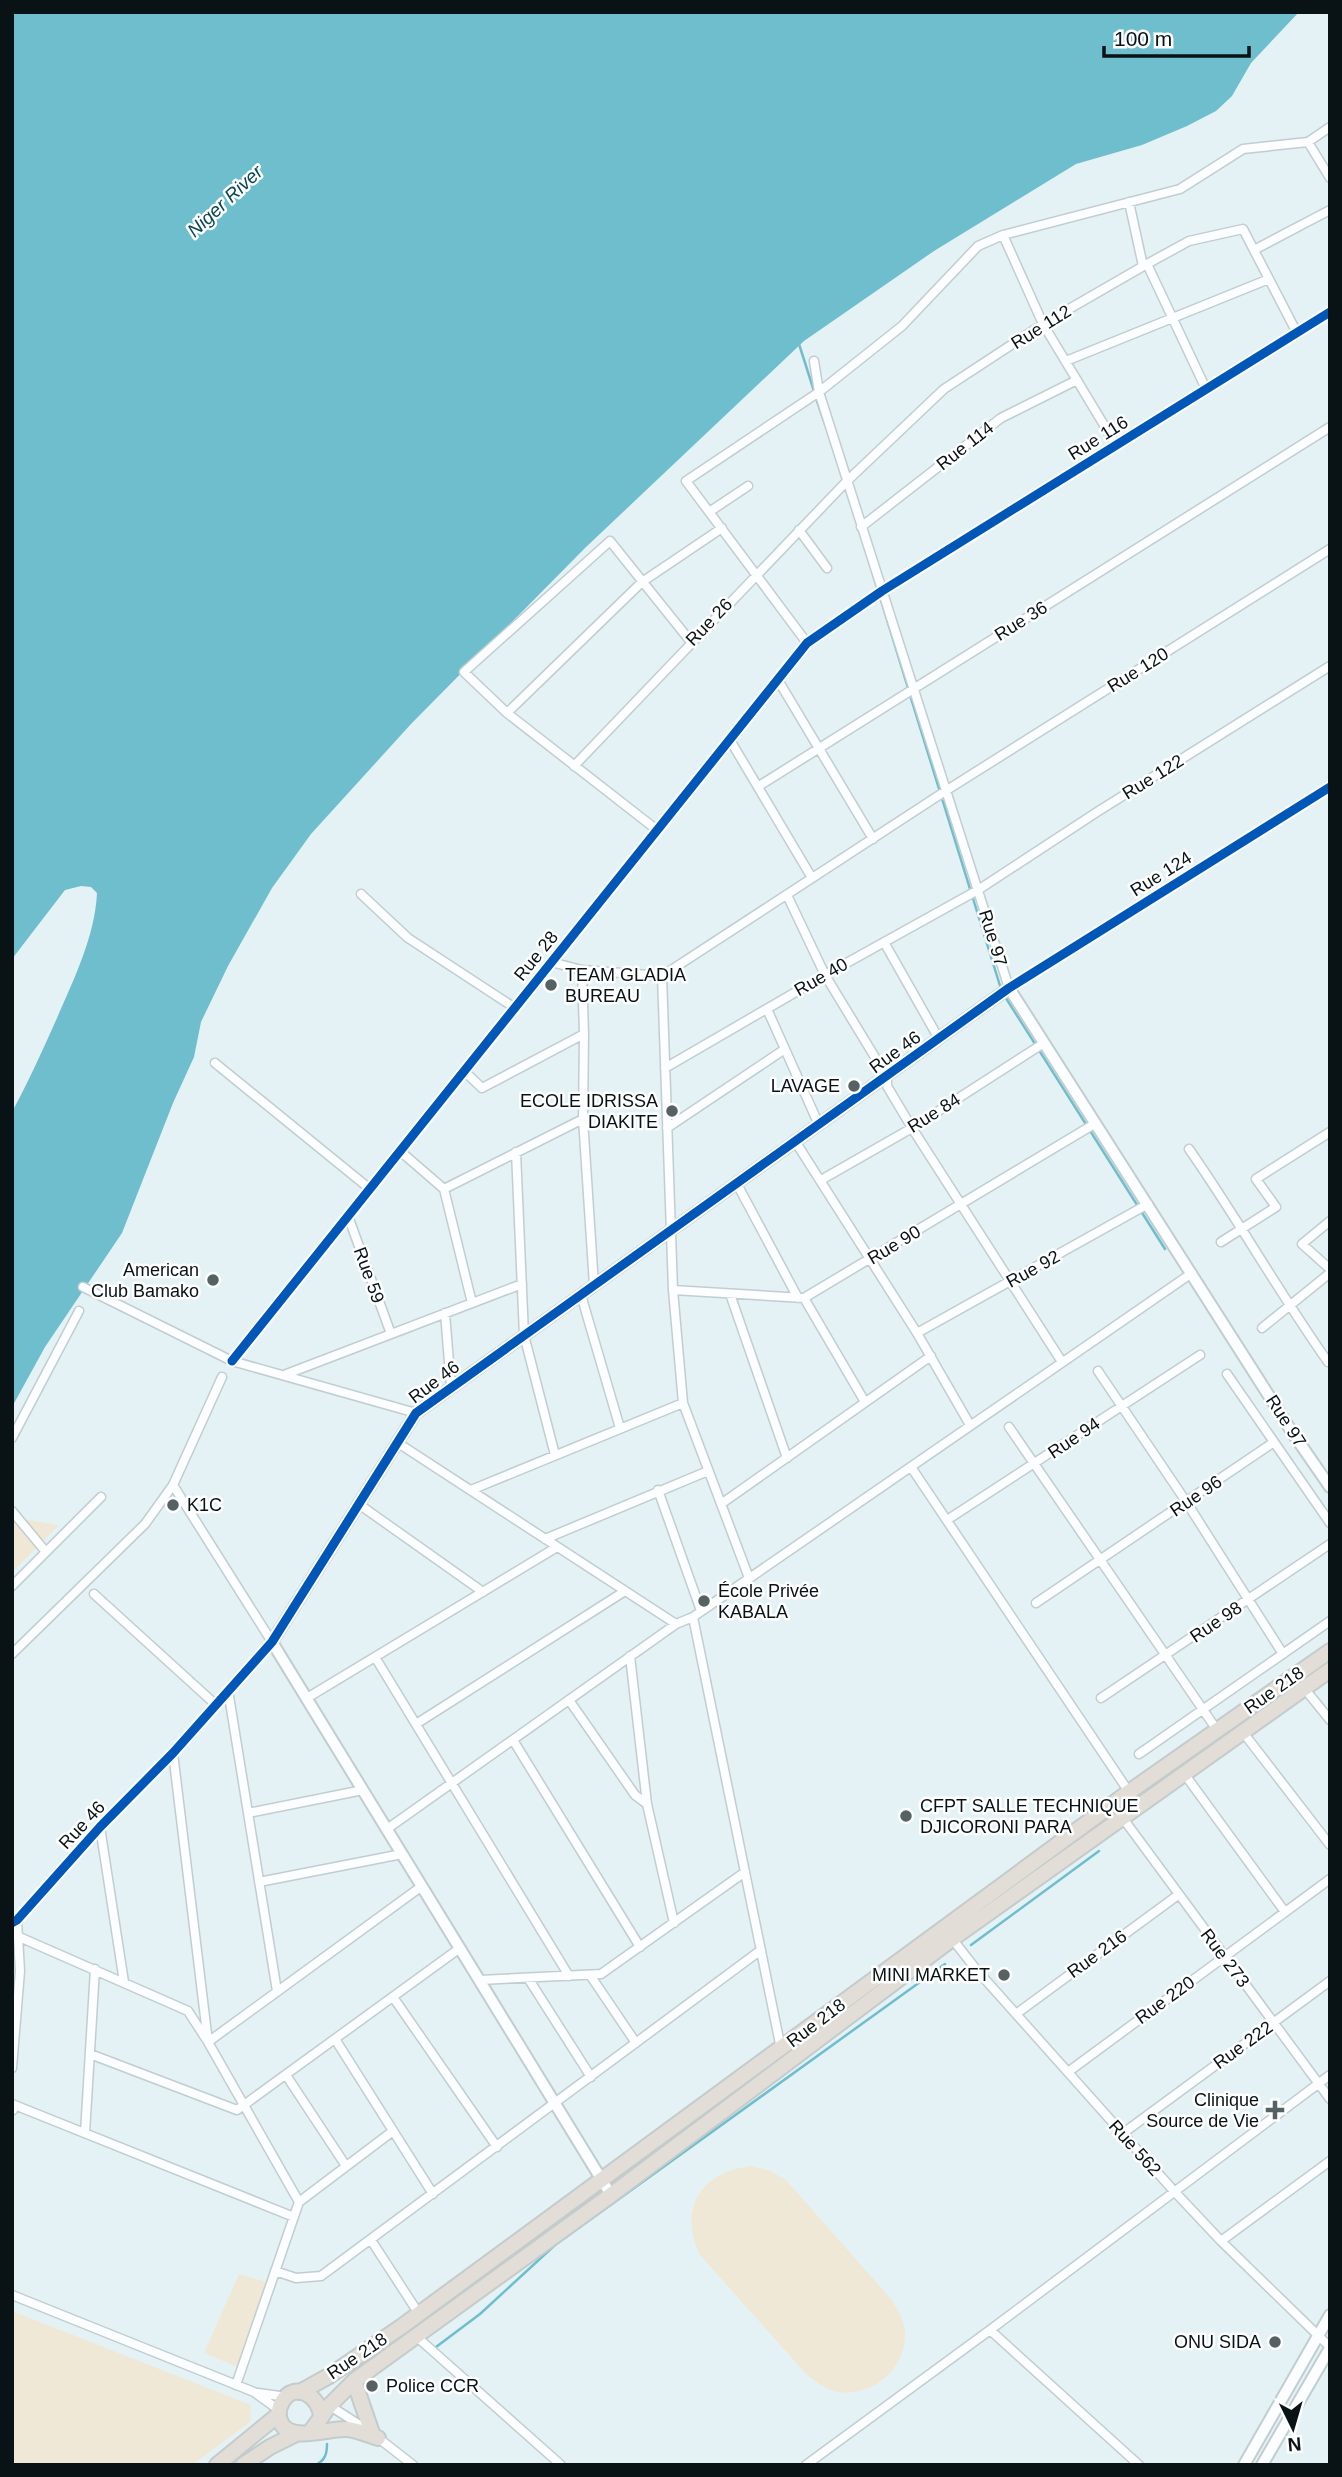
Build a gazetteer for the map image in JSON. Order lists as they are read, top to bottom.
{
  "streets": {
    "highway": ["Rue 218"],
    "street": [
      "Rue 112",
      "Rue 116",
      "Rue 114",
      "Rue 36",
      "Rue 26",
      "Rue 120",
      "Rue 122",
      "Rue 124",
      "Rue 97",
      "Rue 28",
      "Rue 40",
      "Rue 46",
      "Rue 84",
      "Rue 90",
      "Rue 92",
      "Rue 59",
      "Rue 94",
      "Rue 96",
      "Rue 98",
      "Rue 216",
      "Rue 273",
      "Rue 220",
      "Rue 222",
      "Rue 562"
    ]
  },
  "crossings": [
    ["Rue 112", "Rue 116"],
    ["Rue 112", "Rue 26"],
    ["Rue 112", "Rue 97"],
    ["Rue 116", "Rue 97"],
    ["Rue 116", "Rue 28"],
    ["Rue 114", "Rue 97"],
    ["Rue 36", "Rue 97"],
    ["Rue 26", "Rue 97"],
    ["Rue 120", "Rue 97"],
    ["Rue 122", "Rue 97"],
    ["Rue 122", "Rue 40"],
    ["Rue 124", "Rue 97"],
    ["Rue 124", "Rue 46"],
    ["Rue 97", "Rue 28"],
    ["Rue 97", "Rue 40"],
    ["Rue 97", "Rue 46"],
    ["Rue 97", "Rue 84"],
    ["Rue 97", "Rue 90"],
    ["Rue 97", "Rue 92"],
    ["Rue 28", "Rue 59"],
    ["Rue 218", "Rue 273"],
    ["Rue 218", "Rue 562"],
    ["Rue 216", "Rue 273"],
    ["Rue 216", "Rue 562"],
    ["Rue 273", "Rue 220"],
    ["Rue 273", "Rue 222"],
    ["Rue 220", "Rue 562"],
    ["Rue 222", "Rue 562"]
  ],
  "water": ["Niger River"],
  "places": {
    "other": [
      "TEAM GLADIA BUREAU",
      "LAVAGE",
      "ECOLE IDRISSA DIAKITE",
      "American Club Bamako",
      "K1C",
      "École Privée KABALA",
      "CFPT SALLE TECHNIQUE DJICORONI PARA",
      "MINI MARKET",
      "ONU SIDA",
      "Police CCR"
    ],
    "health": ["Clinique Source de Vie"]
  },
  "scale_bar": "100 m",
  "north": "bottom"
}
